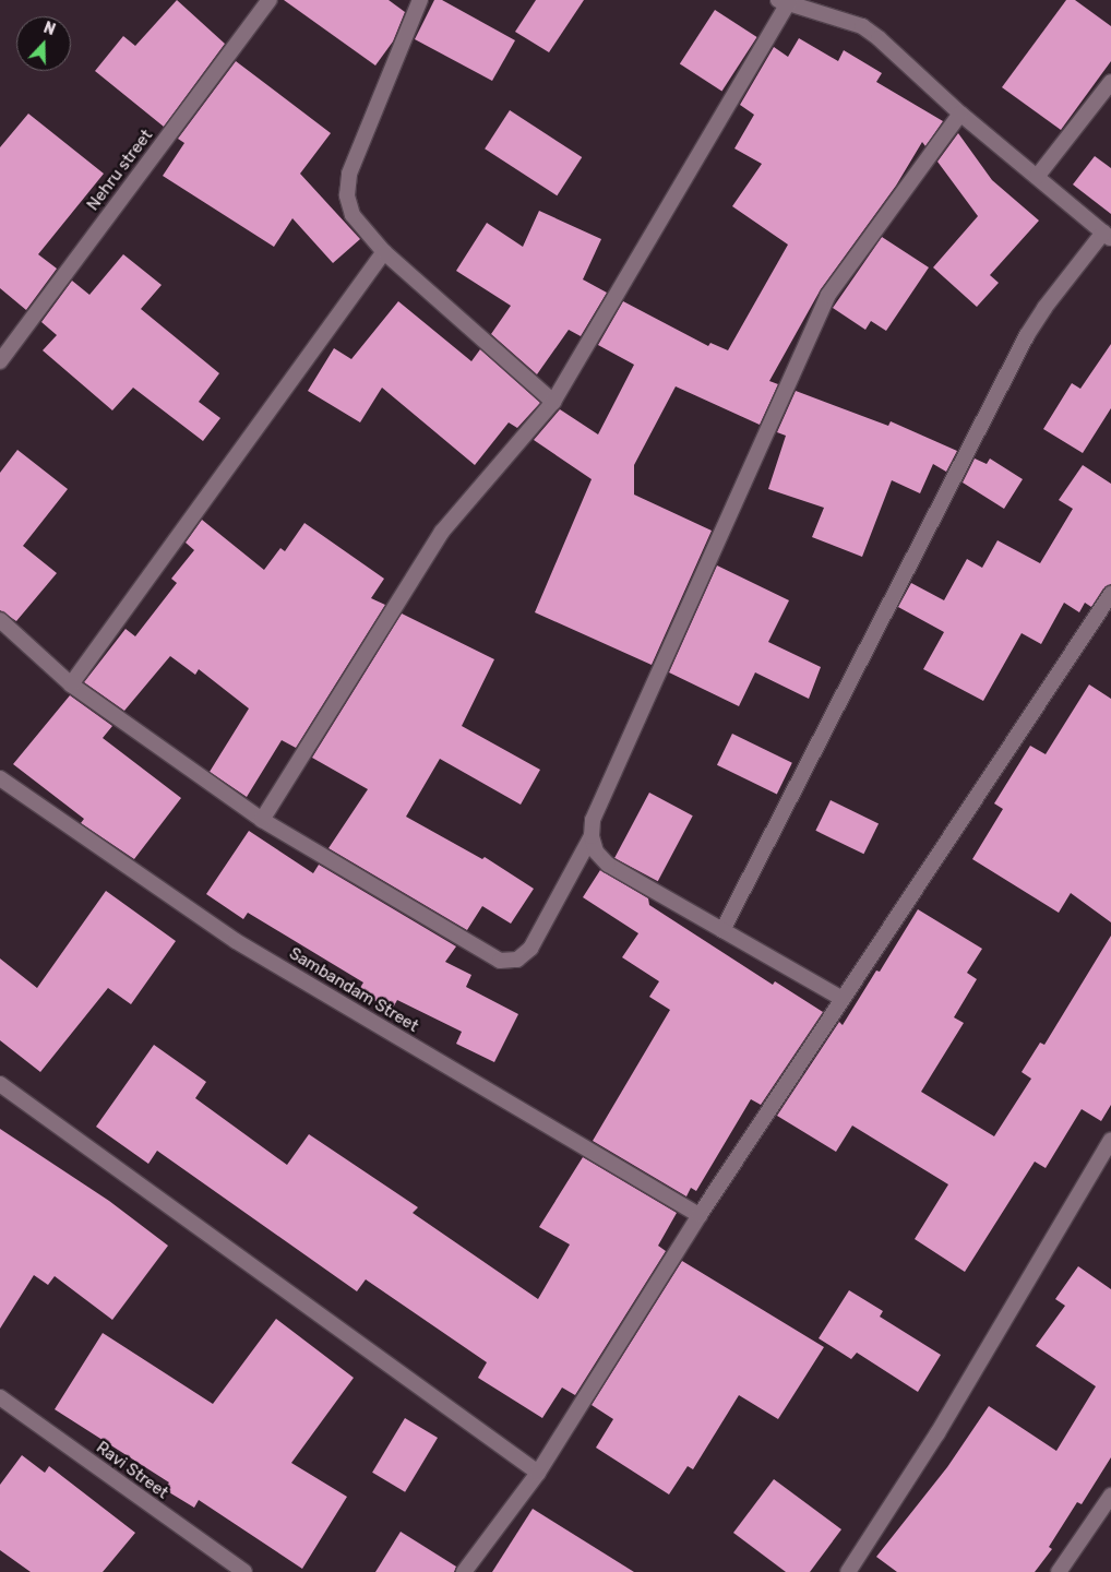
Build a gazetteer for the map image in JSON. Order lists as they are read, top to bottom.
{
  "streets": {
    "street": ["Nehru street", "Sambandam Street", "Ravi Street"]
  },
  "north": "top"
}
